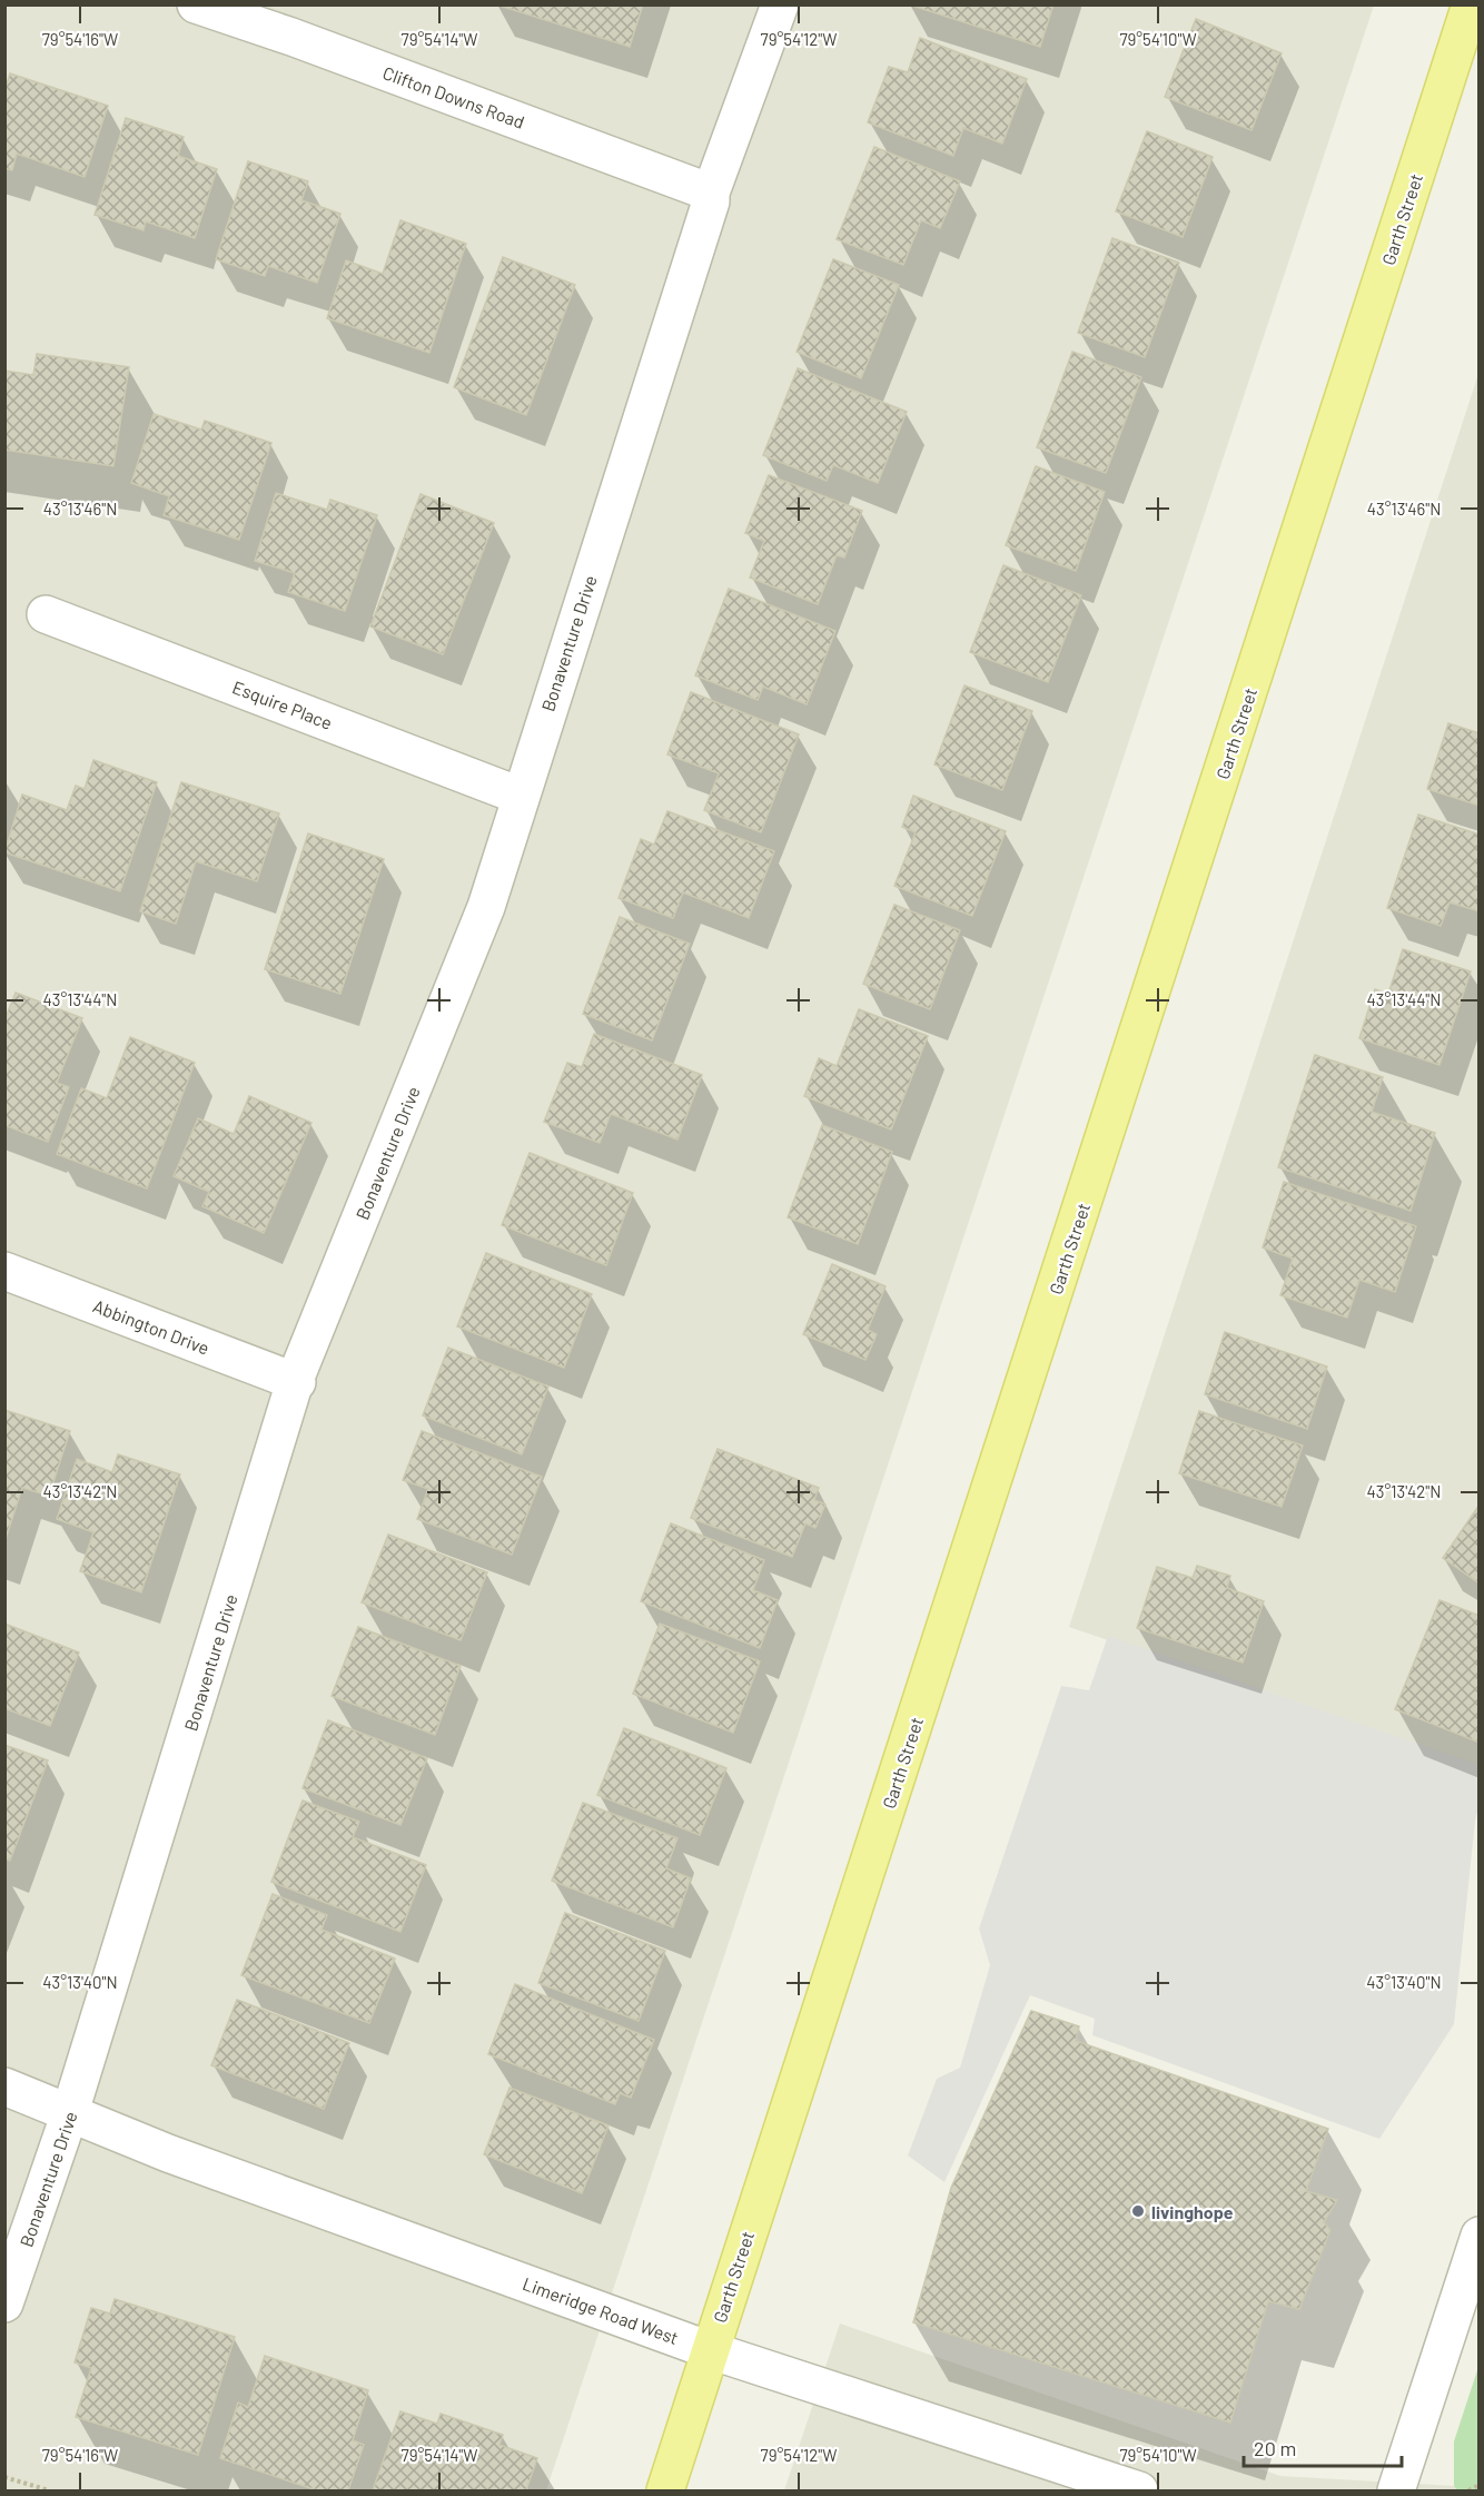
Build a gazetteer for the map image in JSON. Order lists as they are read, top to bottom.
{
  "streets": {
    "main road": ["Garth Street"],
    "street": [
      "Clifton Downs Road",
      "Bonaventure Drive",
      "Esquire Place",
      "Abbington Drive",
      "Limeridge Road West"
    ]
  },
  "crossings": [
    ["Clifton Downs Road", "Bonaventure Drive"],
    ["Garth Street", "Limeridge Road West"],
    ["Bonaventure Drive", "Esquire Place"],
    ["Bonaventure Drive", "Abbington Drive"],
    ["Bonaventure Drive", "Limeridge Road West"]
  ],
  "places": ["livinghope"],
  "scale_bar": "20 m",
  "coordinates": [
    "79°54'16\"W",
    "79°54'14\"W",
    "79°54'12\"W",
    "79°54'10\"W",
    "43°13'46\"N",
    "43°13'44\"N",
    "43°13'42\"N",
    "43°13'40\"N"
  ]
}
